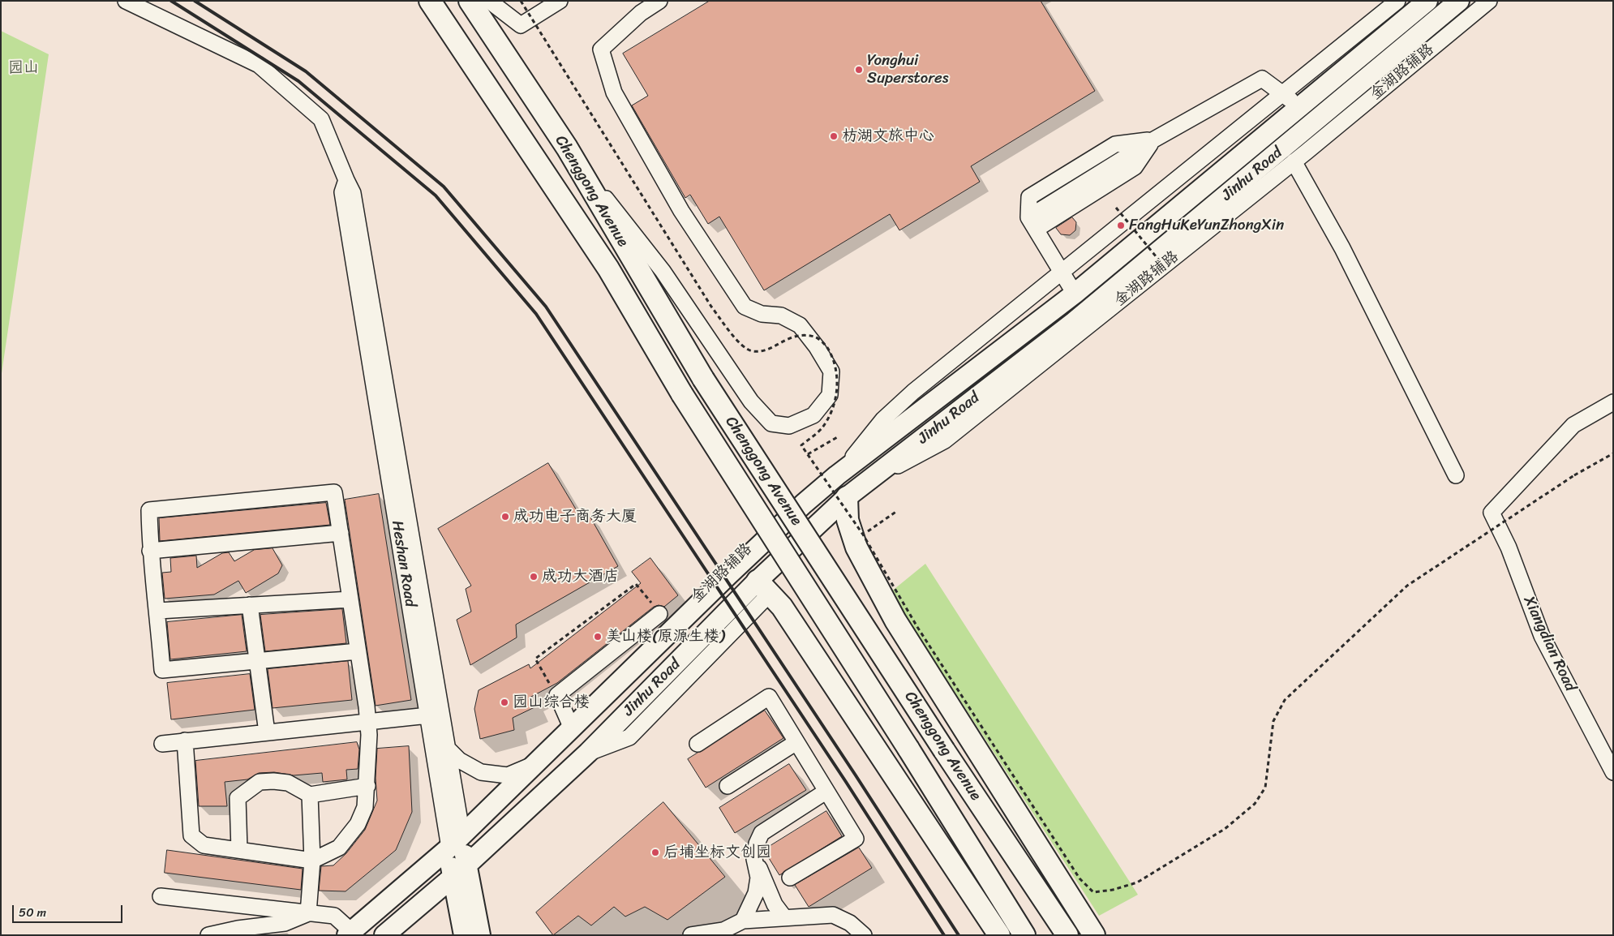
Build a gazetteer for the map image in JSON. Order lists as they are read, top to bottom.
{
  "streets": {
    "highway": ["Chenggong Avenue"],
    "main road": ["Jinhu Road", "Heshan Road"],
    "street": ["金湖路辅路", "Xiangdian Road"]
  },
  "crossings": [
    ["金湖路辅路", "Jinhu Road"],
    ["Jinhu Road", "Heshan Road"]
  ],
  "parks": ["园山"],
  "places": [
    "Yonghui Superstores",
    "枋湖文旅中心",
    "FangHuKeYunZhongXin",
    "成功电子商务大厦",
    "成功大酒店",
    "美山楼(原源生楼)",
    "园山综合楼",
    "后埔坐标文创园"
  ],
  "scale_bar": "50 m"
}
